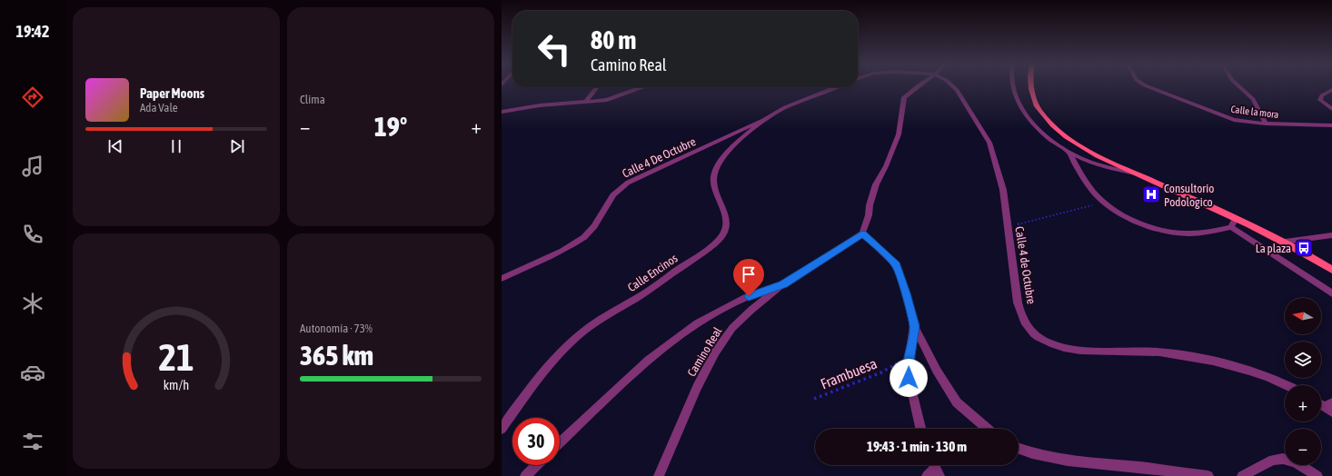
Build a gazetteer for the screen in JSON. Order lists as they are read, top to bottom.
{
  "streets": {
    "street": [
      "Calle la mora",
      "Calle 4 De Octubre",
      "Calle 4 de Octubre",
      "Calle Encinos",
      "Camino Real"
    ],
    "path": ["Frambuesa"]
  },
  "crossings": [
    ["Calle 4 De Octubre", "Calle Encinos"]
  ],
  "places": {
    "hospital": ["Consultorio Podologico"],
    "bus stop": ["La plaza"]
  },
  "north": "left",
  "page": {
    "tabs": "19:42",
    "tile": [
      "Clima",
      ["Autonomía · 73%", "365 km"]
    ],
    "turn": ["80 m", "Camino Real"],
    "song": ["Paper Moons", "Ada Vale"],
    "heat": ["−", "19°", "+"],
    "map_buttons": ["+", "−"],
    "limit": "30",
    "trip": "19:43 · 1 min · 130 m",
    "gauge": ["21", "km/h"]
  }
}
